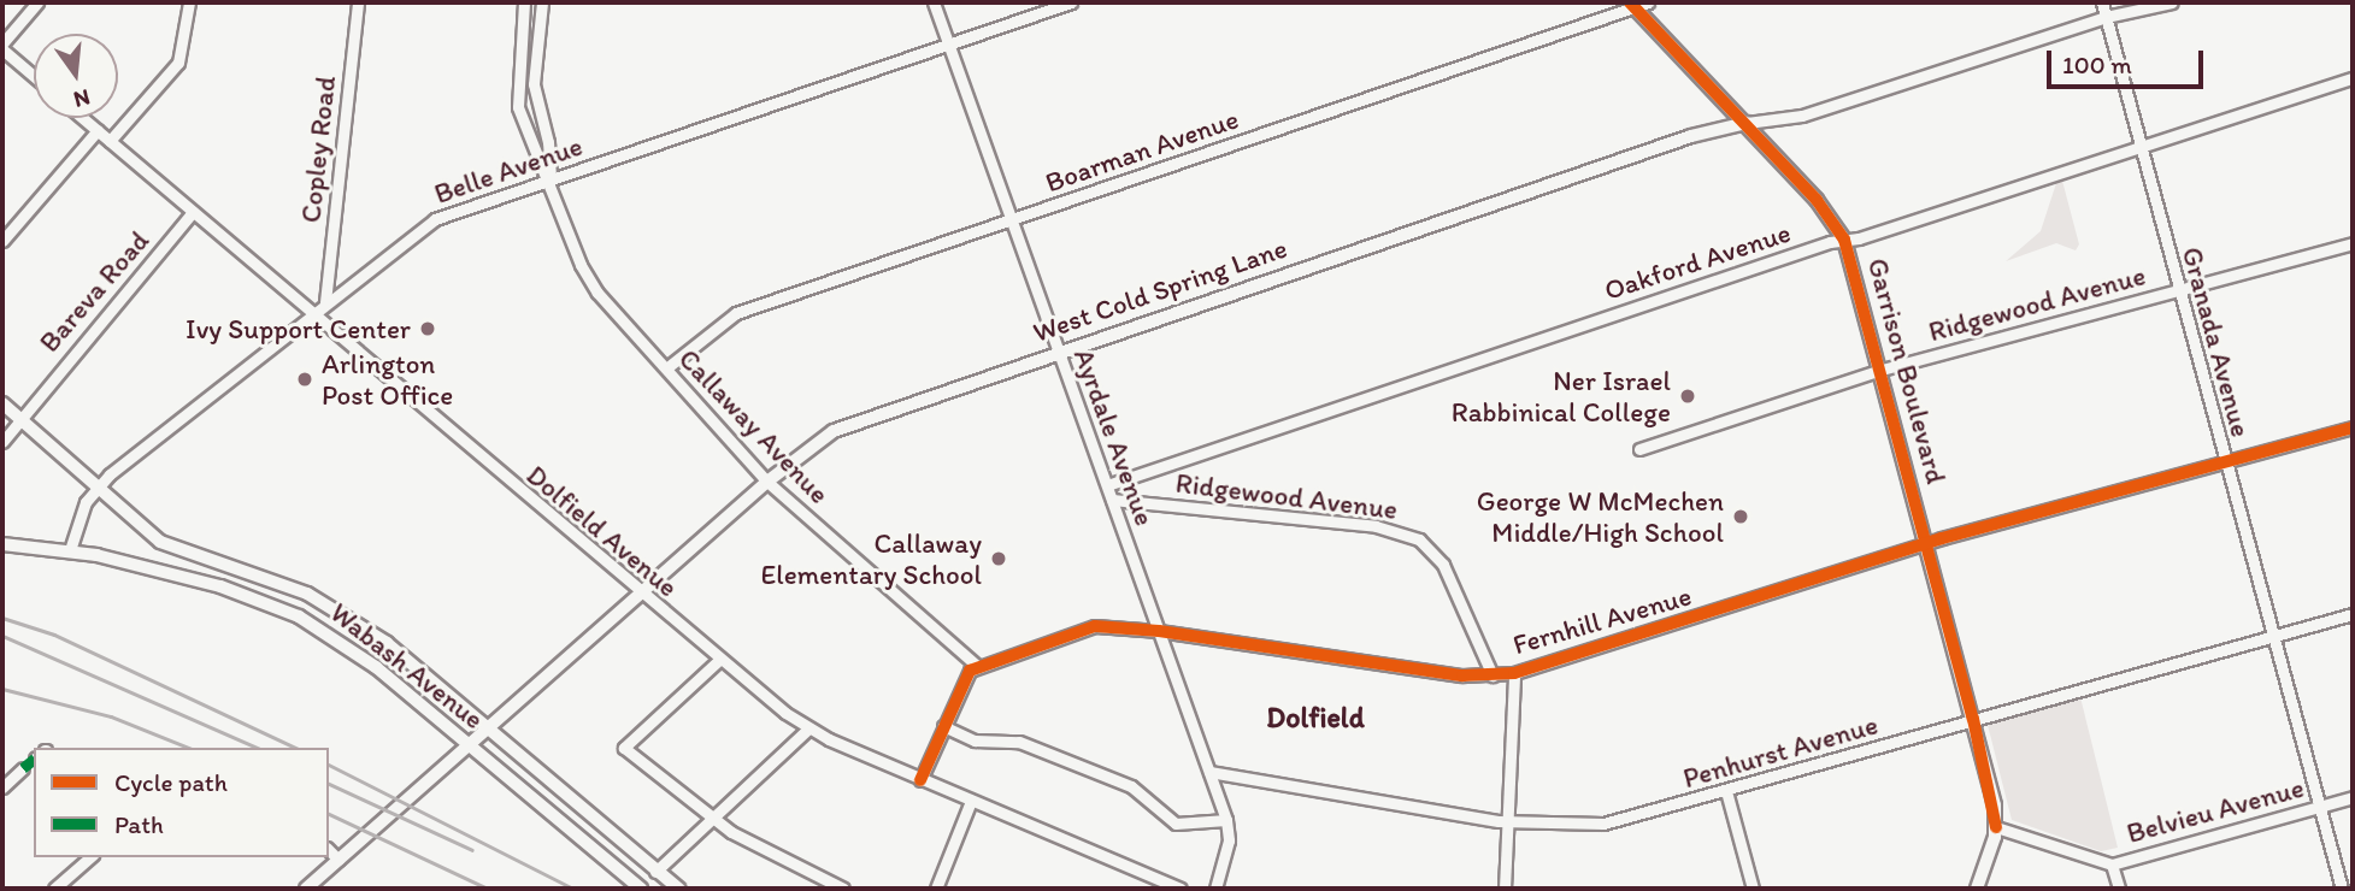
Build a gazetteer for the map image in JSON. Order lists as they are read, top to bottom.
{
  "streets": {
    "main road": ["West Cold Spring Lane", "Garrison Boulevard", "Wabash Avenue"],
    "street": [
      "Copley Road",
      "Boarman Avenue",
      "Belle Avenue",
      "Oakford Avenue",
      "Bareva Road",
      "Ridgewood Avenue",
      "Granada Avenue",
      "Callaway Avenue",
      "Ayrdale Avenue",
      "Dolfield Avenue",
      "Fernhill Avenue",
      "Penhurst Avenue",
      "Belvieu Avenue"
    ]
  },
  "crossings": [
    ["Copley Road", "Belle Avenue"],
    ["Boarman Avenue", "Garrison Boulevard"],
    ["Boarman Avenue", "Callaway Avenue"],
    ["Boarman Avenue", "Ayrdale Avenue"],
    ["Belle Avenue", "Callaway Avenue"],
    ["Belle Avenue", "Ayrdale Avenue"],
    ["Belle Avenue", "Dolfield Avenue"],
    ["Belle Avenue", "Wabash Avenue"],
    ["Oakford Avenue", "Granada Avenue"],
    ["Oakford Avenue", "Garrison Boulevard"],
    ["Oakford Avenue", "Ayrdale Avenue"],
    ["West Cold Spring Lane", "Granada Avenue"],
    ["West Cold Spring Lane", "Garrison Boulevard"],
    ["West Cold Spring Lane", "Callaway Avenue"],
    ["West Cold Spring Lane", "Ayrdale Avenue"],
    ["West Cold Spring Lane", "Dolfield Avenue"],
    ["West Cold Spring Lane", "Wabash Avenue"],
    ["Bareva Road", "Dolfield Avenue"],
    ["Bareva Road", "Wabash Avenue"],
    ["Ridgewood Avenue", "Granada Avenue"],
    ["Ridgewood Avenue", "Garrison Boulevard"],
    ["Ridgewood Avenue", "Ayrdale Avenue"],
    ["Ridgewood Avenue", "Fernhill Avenue"],
    ["Granada Avenue", "Fernhill Avenue"],
    ["Granada Avenue", "Penhurst Avenue"],
    ["Granada Avenue", "Belvieu Avenue"],
    ["Garrison Boulevard", "Fernhill Avenue"],
    ["Garrison Boulevard", "Penhurst Avenue"],
    ["Garrison Boulevard", "Belvieu Avenue"],
    ["Callaway Avenue", "Fernhill Avenue"],
    ["Ayrdale Avenue", "Fernhill Avenue"],
    ["Ayrdale Avenue", "Penhurst Avenue"]
  ],
  "districts": ["Dolfield"],
  "places": [
    "Ivy Support Center",
    "Arlington Post Office",
    "Ner Israel Rabbinical College",
    "George W McMechen Middle/High School",
    "Callaway Elementary School"
  ],
  "legend": ["Cycle path", "Path"],
  "scale_bar": "100 m",
  "north": "bottom"
}
